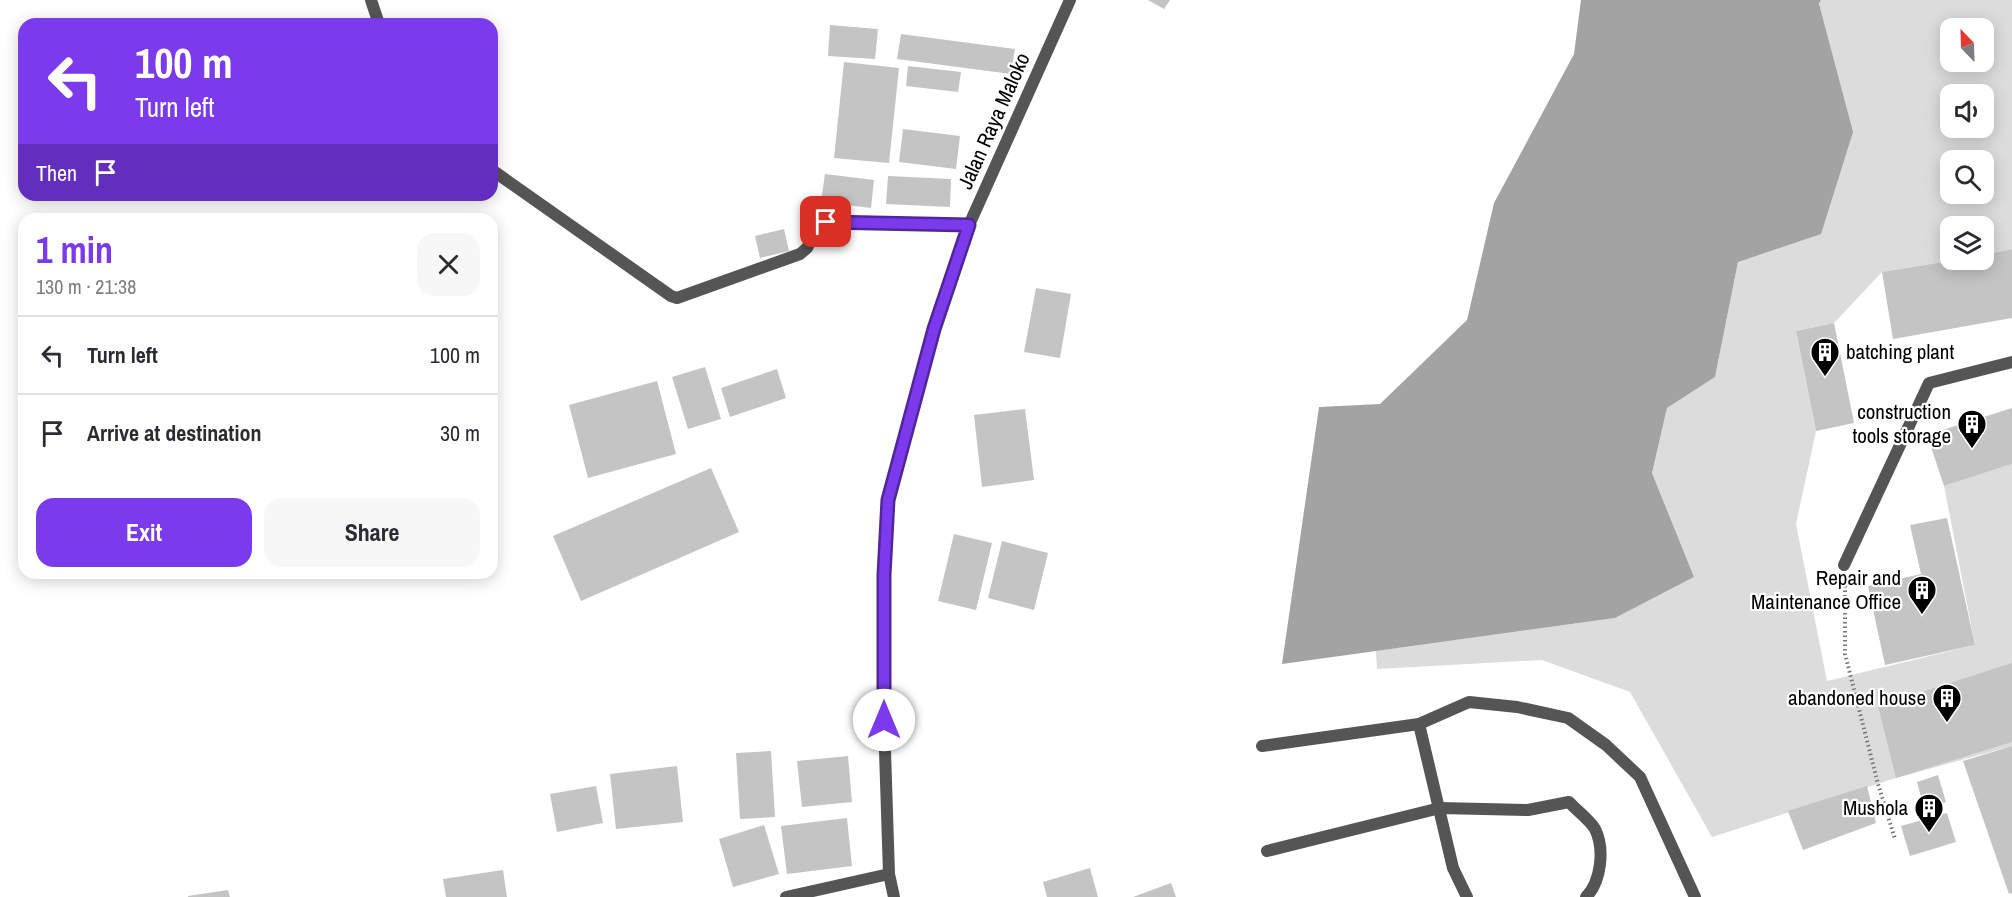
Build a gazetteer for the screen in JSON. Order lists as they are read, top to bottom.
{
  "streets": {
    "street": ["Jalan Raya Maloko"]
  },
  "places": {
    "building": [
      "batching plant",
      "construction tools storage",
      "Repair and Maintenance Office",
      "abandoned house",
      "Mushola"
    ]
  },
  "north": "top left",
  "page": {
    "turn": ["100 m", "Turn left"],
    "then": "Then",
    "heading": ["1 min", "130 m · 21:38"],
    "list": [
      {
        "name": "Turn left",
        "value": "100 m"
      },
      {
        "name": "Arrive at destination",
        "value": "30 m"
      }
    ],
    "buttons": ["Exit", "Share"]
  }
}
